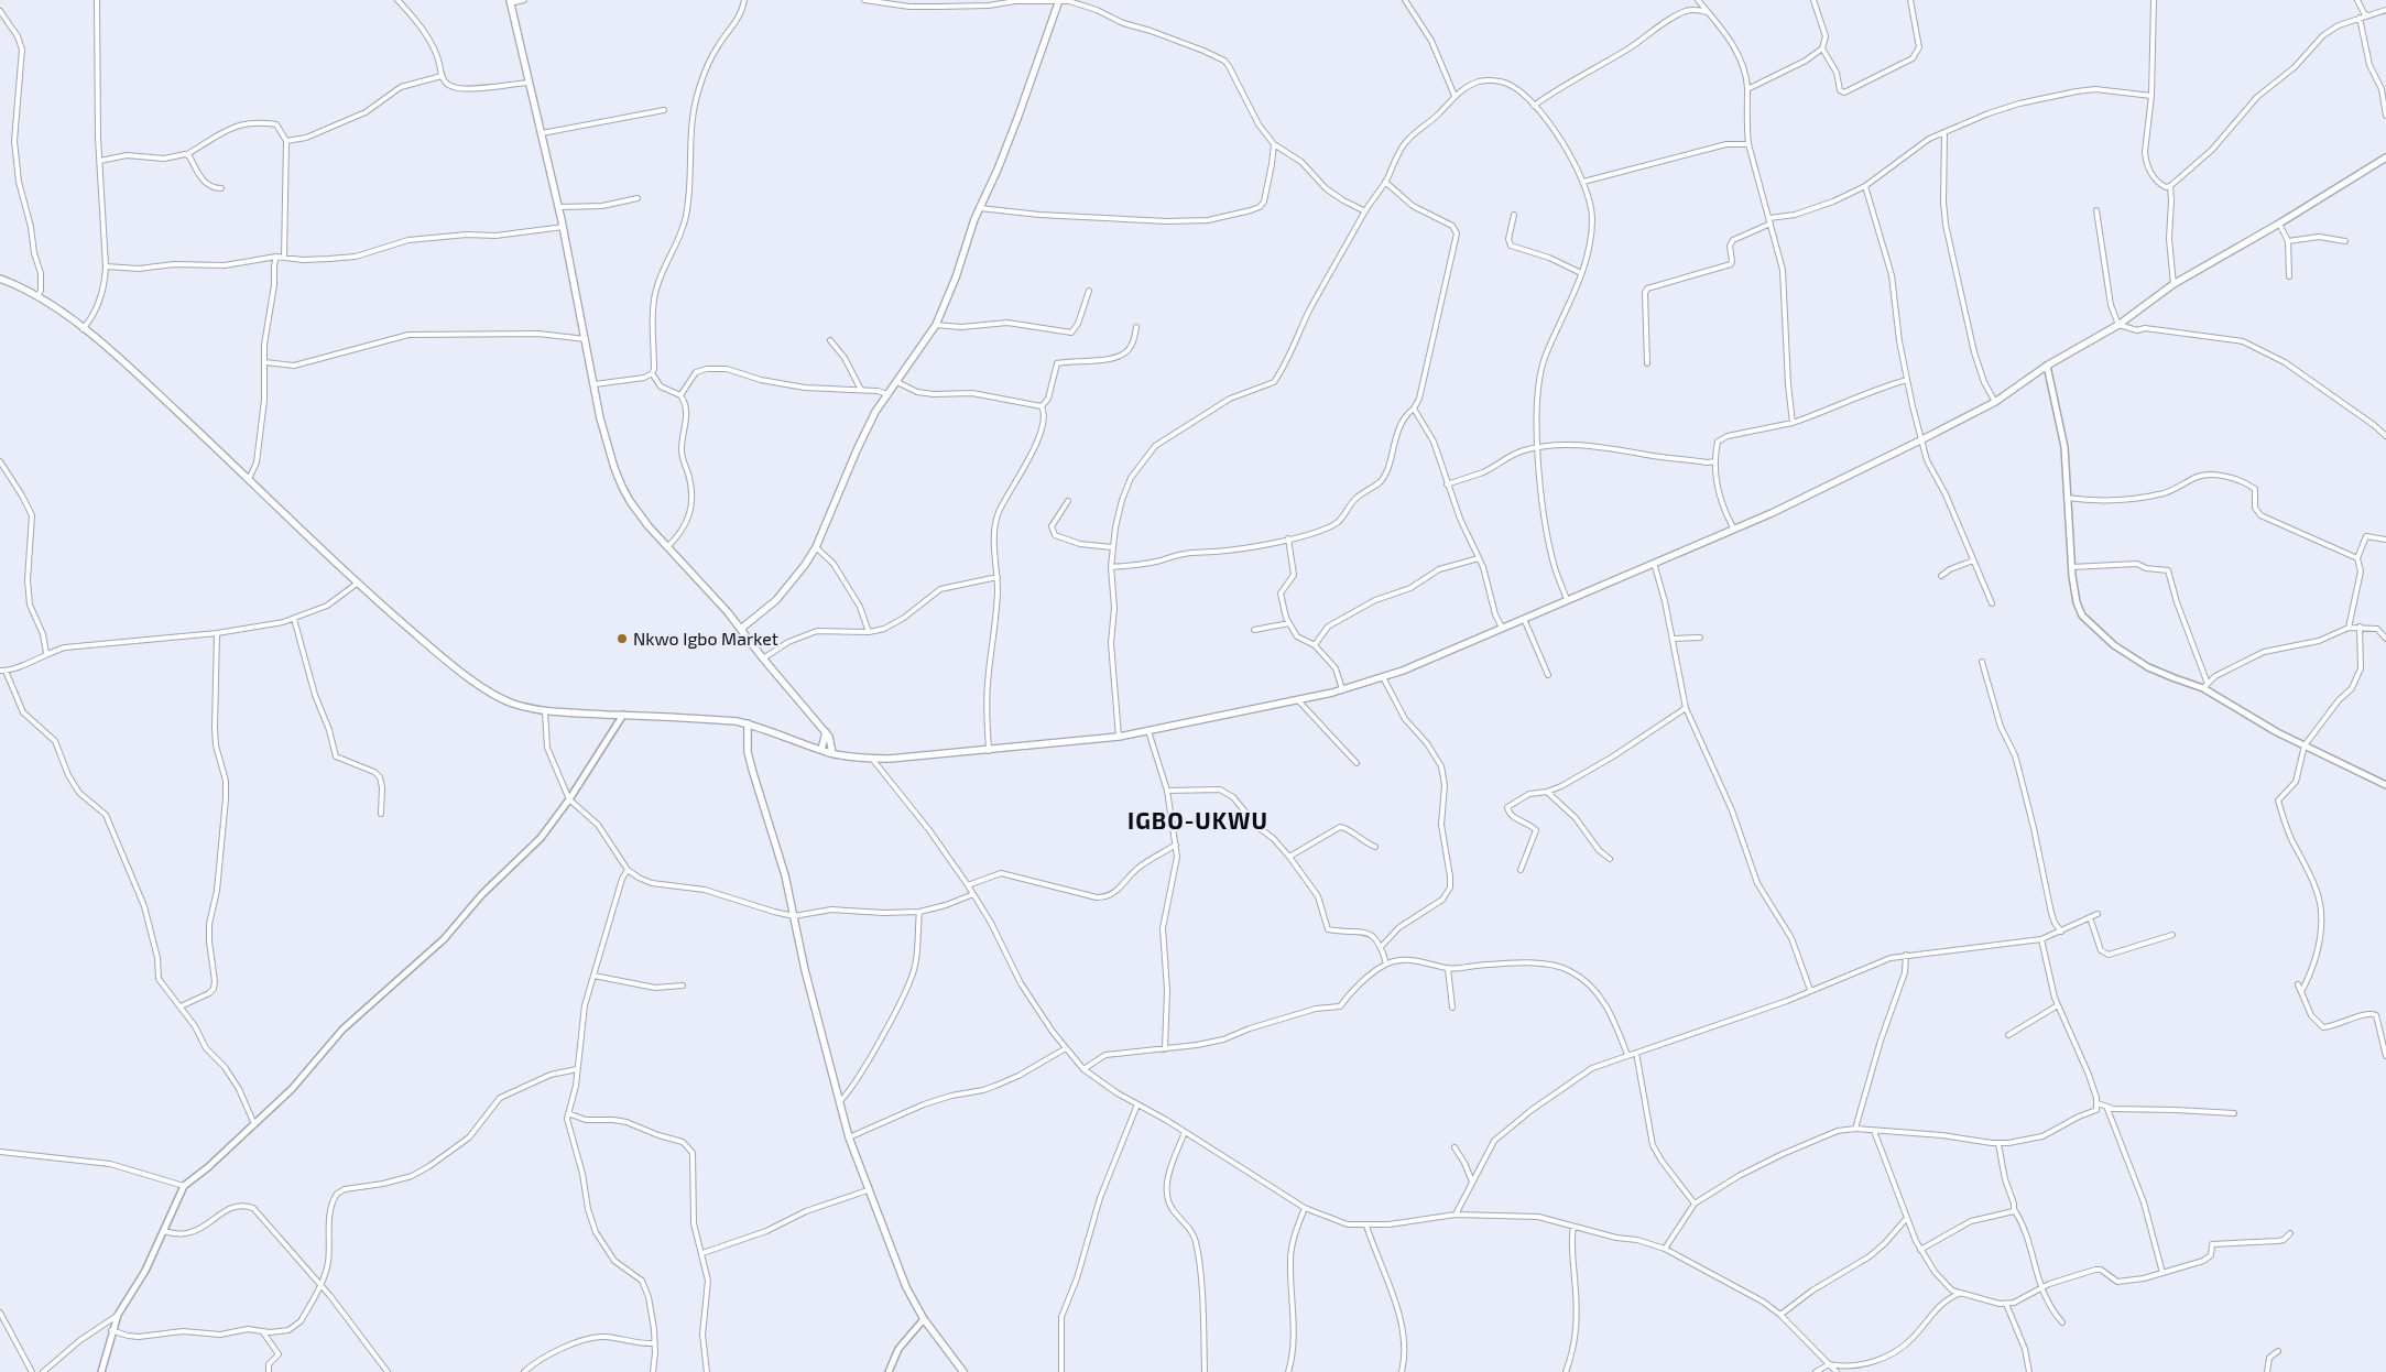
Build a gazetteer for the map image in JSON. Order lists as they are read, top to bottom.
{
  "districts": ["IGBO-UKWU"],
  "places": ["Nkwo Igbo Market"]
}
